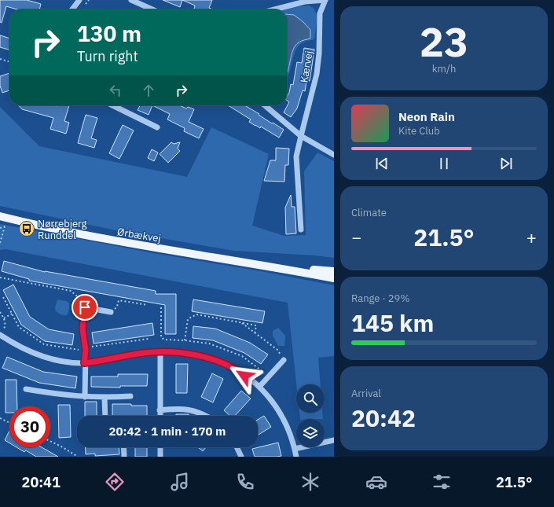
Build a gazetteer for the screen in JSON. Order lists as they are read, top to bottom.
{
  "streets": {
    "main road": ["Ørbækvej"],
    "street": ["Kærvej"]
  },
  "places": {
    "bus stop": ["Nørrebjerg Runddel"]
  },
  "page": {
    "tile": [
      ["23", "km/h"],
      "Climate",
      ["Range · 29%", "145 km"],
      ["Arrival", "20:42"]
    ],
    "turn": ["130 m", "Turn right"],
    "song": ["Neon Rain", "Kite Club"],
    "heat": ["−", "21.5°", "+"],
    "limit": "30",
    "trip": "20:42 · 1 min · 170 m",
    "tabs": ["20:41", "21.5°"]
  }
}
